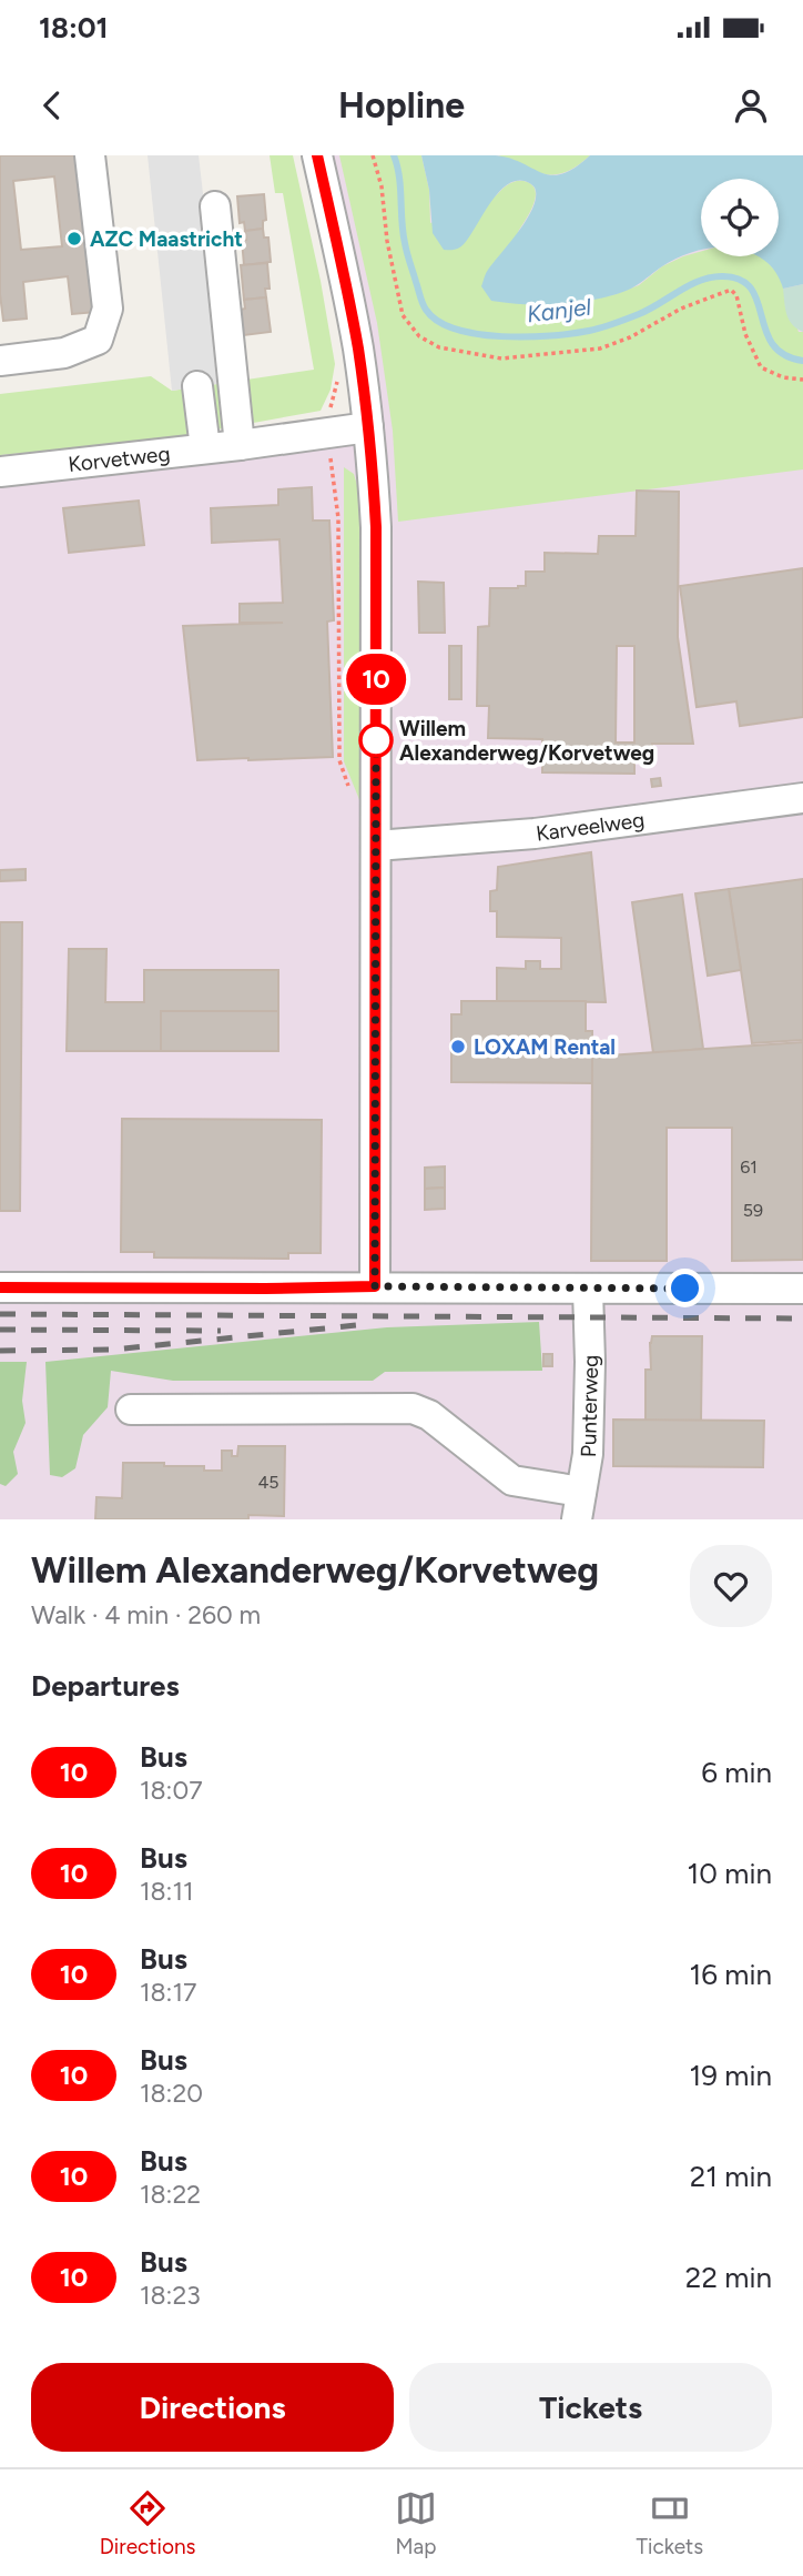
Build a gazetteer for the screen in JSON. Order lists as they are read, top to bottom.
{
  "streets": {
    "street": ["Korvetweg", "Karveelweg", "Punterweg"]
  },
  "water": ["Kanjel"],
  "places": ["AZC Maastricht", "Willem Alexanderweg/Korvetweg", "LOXAM Rental"],
  "lines": ["bus line 10"],
  "house_numbers": ["61", "59", "45"],
  "page": {
    "status": "18:01",
    "header": "Hopline",
    "on_map": "10",
    "heading": [
      ["Willem Alexanderweg/Korvetweg", "Walk · 4 min · 260 m"],
      "Departures"
    ],
    "list": [
      {
        "mark": "10",
        "name": "Bus",
        "note": "18:07",
        "value": "6 min"
      },
      {
        "mark": "10",
        "name": "Bus",
        "note": "18:11",
        "value": "10 min"
      },
      {
        "mark": "10",
        "name": "Bus",
        "note": "18:17",
        "value": "16 min"
      },
      {
        "mark": "10",
        "name": "Bus",
        "note": "18:20",
        "value": "19 min"
      },
      {
        "mark": "10",
        "name": "Bus",
        "note": "18:22",
        "value": "21 min"
      },
      {
        "mark": "10",
        "name": "Bus",
        "note": "18:23",
        "value": "22 min"
      }
    ],
    "buttons": ["Directions", "Tickets"],
    "tabs": ["Directions", "Map", "Tickets"]
  }
}
